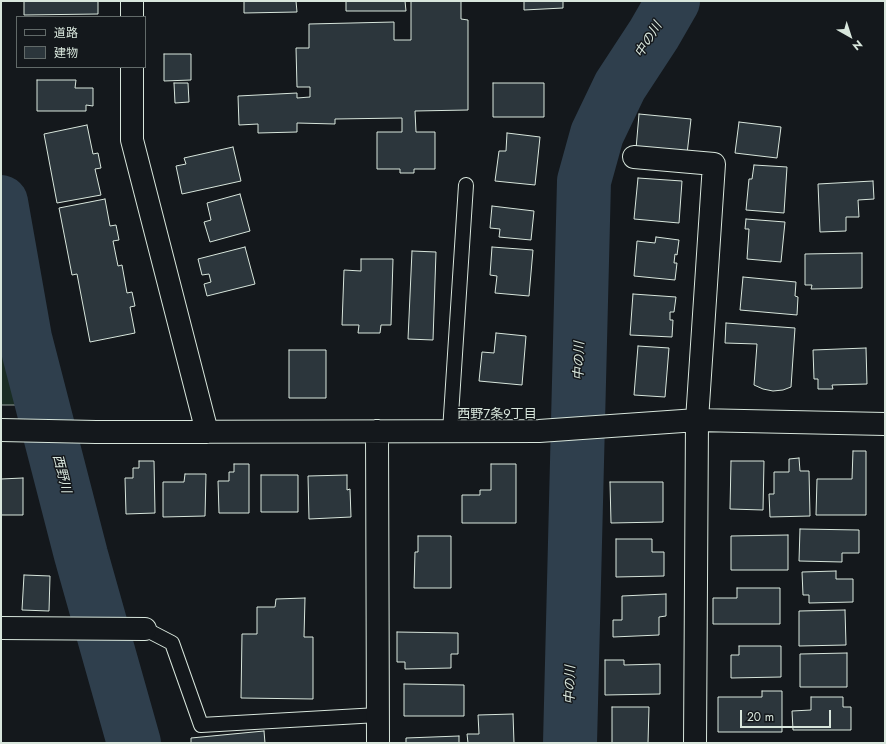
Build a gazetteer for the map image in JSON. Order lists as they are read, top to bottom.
{
  "districts": ["西野7条9丁目"],
  "water": ["中の川", "西野川"],
  "legend": ["道路", "建物"],
  "scale_bar": "20 m",
  "north": "bottom right"
}
